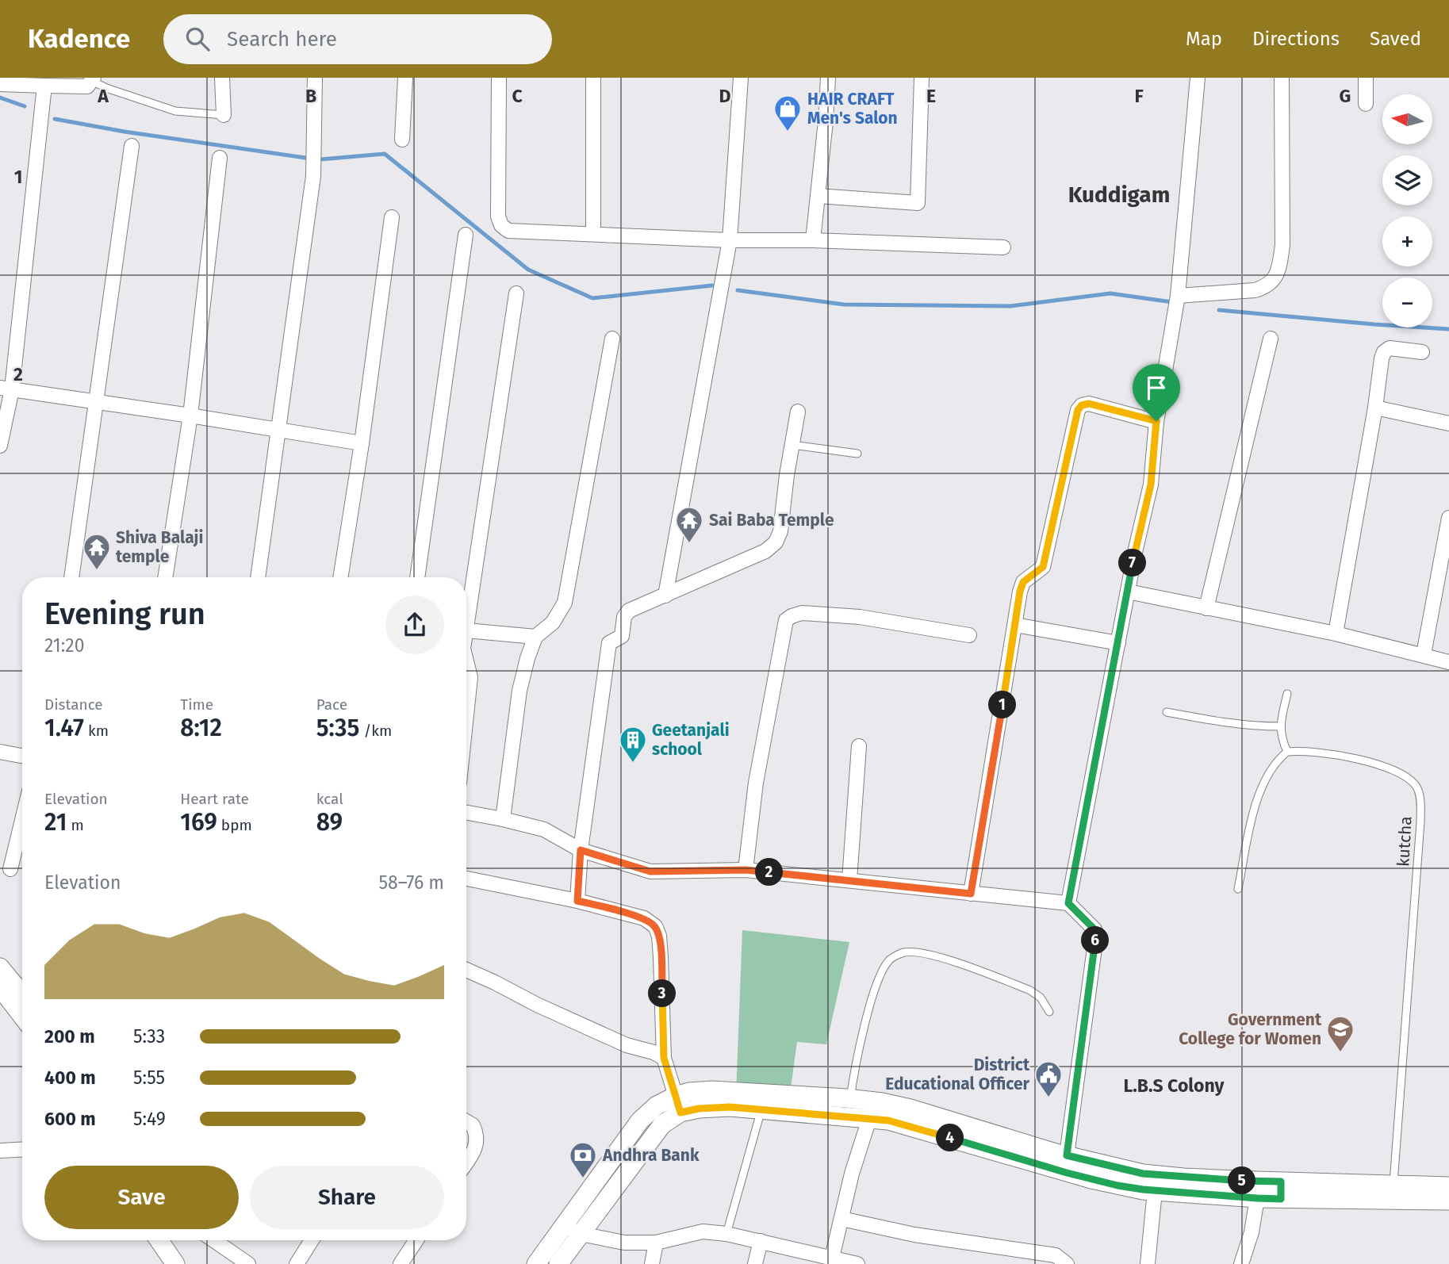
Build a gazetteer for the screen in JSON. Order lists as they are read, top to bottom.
{
  "streets": {
    "lane": ["kutcha"]
  },
  "districts": ["Kuddigam", "L.B.S Colony"],
  "places": {
    "shop": ["HAIR CRAFT Men's Salon"],
    "temple": ["Sai Baba Temple", "Shiva Balaji temple"],
    "building": ["Geetanjali school"],
    "school or university": ["Government College for Women"],
    "public building": ["District Educational Officer"],
    "bank": ["Andhra Bank"]
  },
  "north": "left",
  "page": {
    "header": "Kadence",
    "search": "Search here",
    "nav": ["Map", "Directions", "Saved"],
    "map_buttons": ["+", "−"],
    "pins": [
      "7",
      "1",
      "2",
      "6",
      "3",
      "4",
      "5"
    ],
    "heading": ["Evening run", "21:20"],
    "stats": [
      ["Distance", "1.47 km"],
      ["Time", "8:12"],
      ["Pace", "5:35 /km"],
      ["Elevation", "21 m"],
      ["Heart rate", "169 bpm"],
      ["kcal", "89"]
    ],
    "chart": ["Elevation", "58–76 m"],
    "list": [
      {
        "name": "200 m",
        "note": "5:33"
      },
      {
        "name": "400 m",
        "note": "5:55"
      },
      {
        "name": "600 m",
        "note": "5:49"
      }
    ],
    "buttons": ["Save", "Share"]
  },
  "grid": {
    "columns": [
      "A",
      "B",
      "C",
      "D",
      "E",
      "F",
      "G"
    ],
    "rows": ["1", "2"]
  }
}
